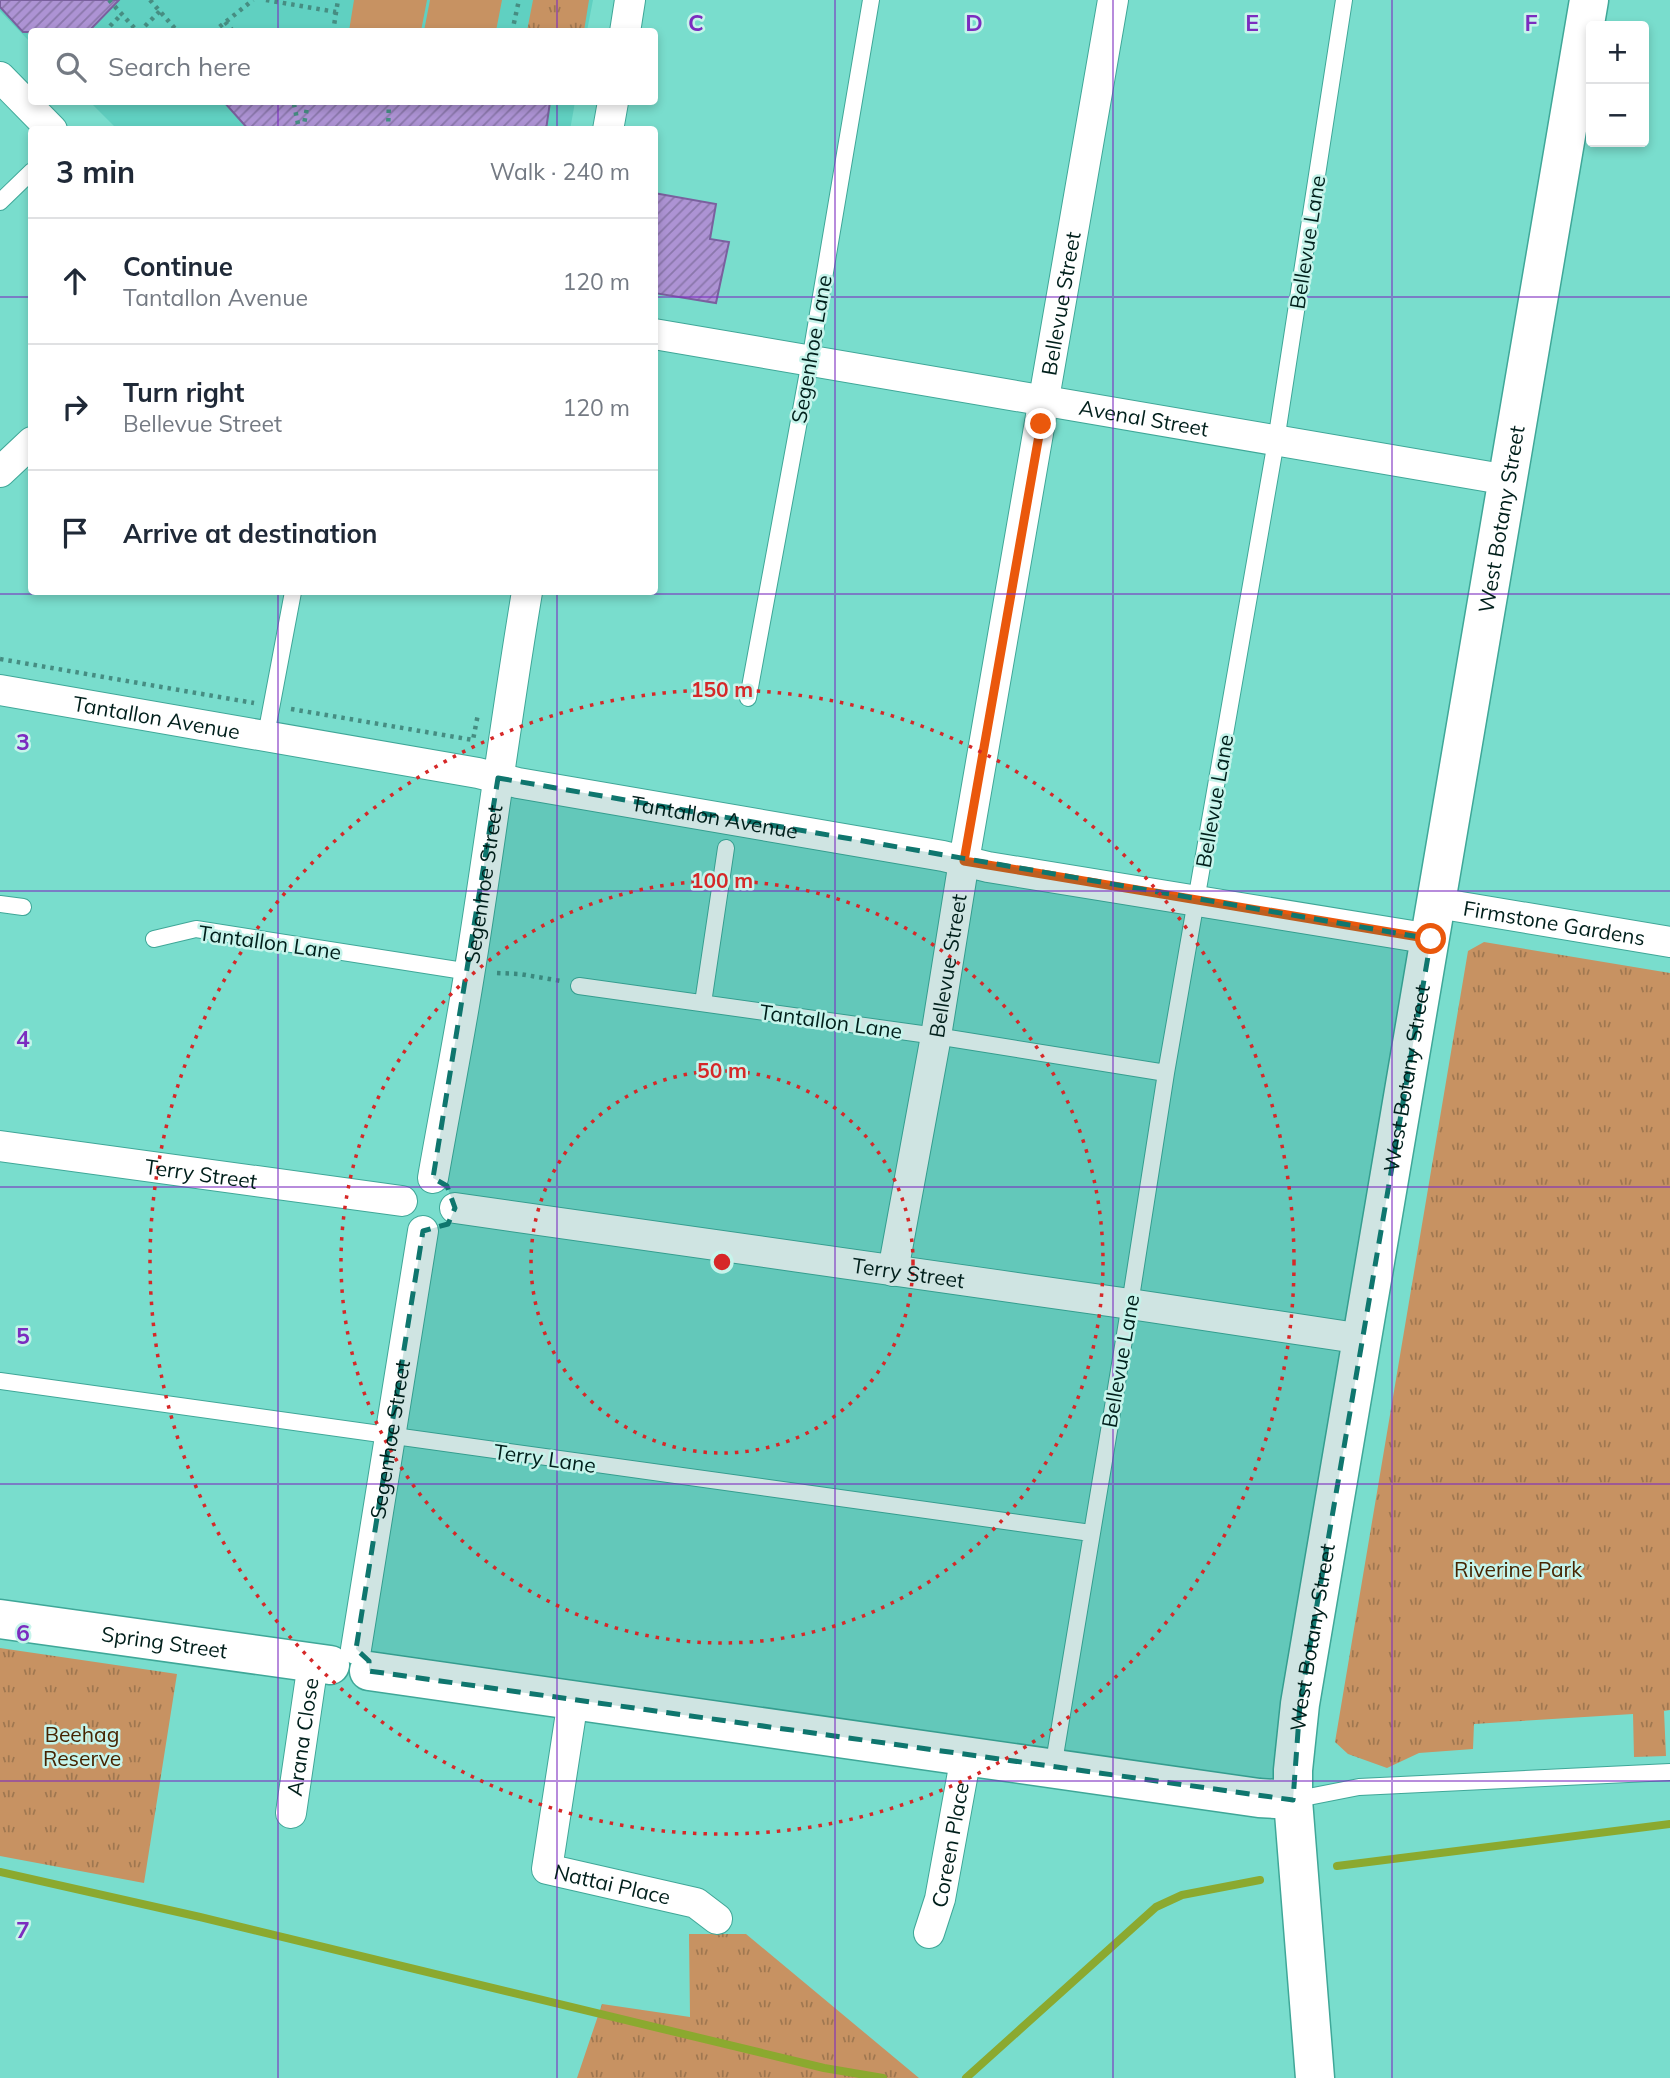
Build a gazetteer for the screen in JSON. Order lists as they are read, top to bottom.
{
  "streets": {
    "main road": ["West Botany Street", "Spring Street"],
    "street": [
      "Bellevue Street",
      "Avenal Street",
      "Tantallon Avenue",
      "Segenhoe Street",
      "Firmstone Gardens",
      "Terry Street",
      "Arana Close",
      "Coreen Place",
      "Nattai Place"
    ],
    "lane": [
      "Bellevue Lane",
      "Segenhoe Lane",
      "Tantallon Lane",
      "Terry Lane"
    ]
  },
  "crossings": [
    ["Bellevue Lane", "Avenal Street"],
    ["Bellevue Lane", "Tantallon Avenue"],
    ["Bellevue Lane", "Tantallon Lane"],
    ["Bellevue Lane", "Terry Street"],
    ["Bellevue Lane", "Terry Lane"],
    ["Bellevue Lane", "Spring Street"],
    ["Bellevue Street", "Avenal Street"],
    ["Bellevue Street", "Tantallon Avenue"],
    ["Bellevue Street", "Tantallon Lane"],
    ["Bellevue Street", "Terry Street"],
    ["Segenhoe Lane", "Avenal Street"],
    ["Avenal Street", "West Botany Street"],
    ["West Botany Street", "Tantallon Avenue"],
    ["West Botany Street", "Firmstone Gardens"],
    ["West Botany Street", "Terry Street"],
    ["West Botany Street", "Spring Street"],
    ["Tantallon Avenue", "Segenhoe Street"],
    ["Tantallon Avenue", "Firmstone Gardens"],
    ["Segenhoe Street", "Tantallon Lane"],
    ["Segenhoe Street", "Terry Street"],
    ["Segenhoe Street", "Terry Lane"],
    ["Segenhoe Street", "Spring Street"],
    ["Segenhoe Street", "Arana Close"],
    ["Spring Street", "Arana Close"],
    ["Spring Street", "Coreen Place"],
    ["Spring Street", "Nattai Place"]
  ],
  "parks": ["Riverine Park", "Beehag Reserve"],
  "page": {
    "map_buttons": ["+", "−"],
    "search": "Search here",
    "heading": ["3 min", "Walk · 240 m"],
    "list": [
      ["Continue", "Tantallon Avenue", "120 m"],
      ["Turn right", "Bellevue Street", "120 m"],
      "Arrive at destination"
    ]
  },
  "grid": {
    "columns": [
      "C",
      "D",
      "E",
      "F"
    ],
    "rows": [
      "3",
      "4",
      "5",
      "6",
      "7"
    ]
  },
  "rings": ["150 m", "100 m", "50 m"]
}
